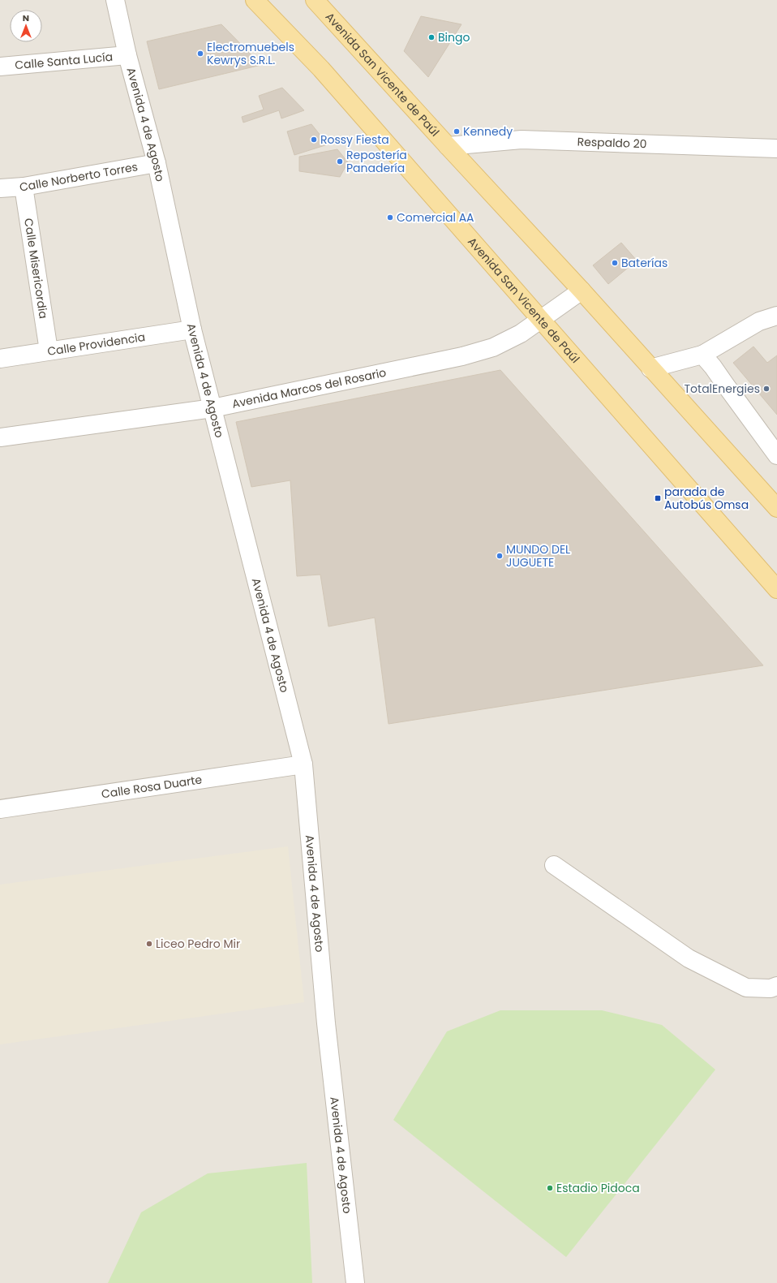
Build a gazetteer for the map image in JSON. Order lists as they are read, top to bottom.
{
  "streets": {
    "main road": ["Avenida San Vicente de Paúl"],
    "street": [
      "Calle Santa Lucía",
      "Avenida 4 de Agosto",
      "Respaldo 20",
      "Calle Norberto Torres",
      "Calle Misericordia",
      "Calle Providencia",
      "Avenida Marcos del Rosario",
      "Calle Rosa Duarte"
    ]
  },
  "crossings": [
    ["Calle Santa Lucía", "Avenida 4 de Agosto"],
    ["Avenida San Vicente de Paúl", "Respaldo 20"],
    ["Avenida San Vicente de Paúl", "Avenida Marcos del Rosario"],
    ["Avenida 4 de Agosto", "Calle Norberto Torres"],
    ["Avenida 4 de Agosto", "Calle Providencia"],
    ["Avenida 4 de Agosto", "Avenida Marcos del Rosario"],
    ["Avenida 4 de Agosto", "Calle Rosa Duarte"],
    ["Calle Norberto Torres", "Calle Misericordia"],
    ["Calle Misericordia", "Calle Providencia"]
  ],
  "places": {
    "other": [
      "Bingo",
      "Electromuebels Kewrys S.R.L.",
      "Kennedy",
      "Rossy Fiesta",
      "Repostería Panadería",
      "Comercial AA",
      "Baterías",
      "TotalEnergies",
      "MUNDO DEL JUGUETE",
      "Liceo Pedro Mir",
      "Estadio Pidoca"
    ],
    "transit": ["parada de Autobús Omsa"]
  },
  "north": "top"
}
